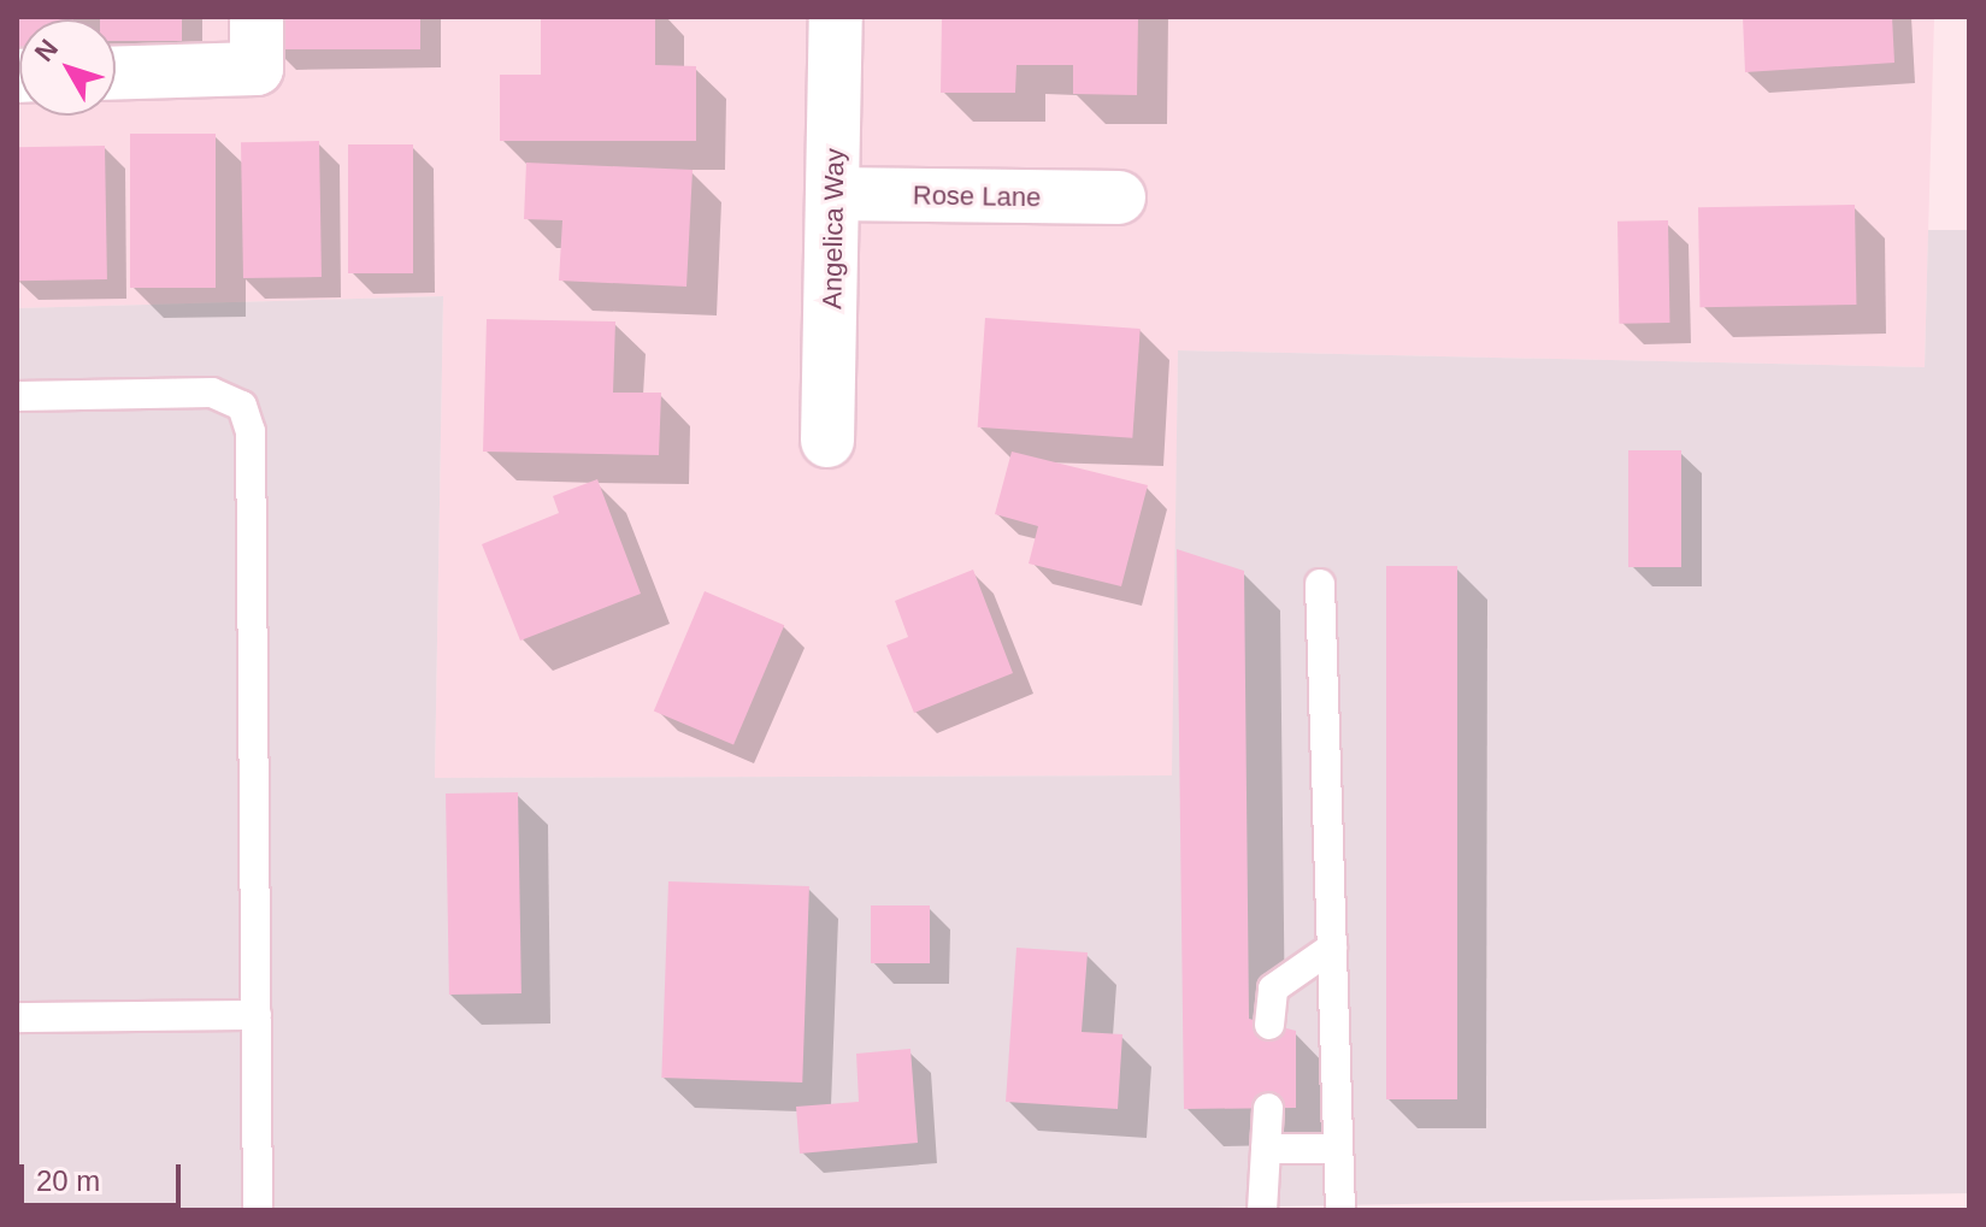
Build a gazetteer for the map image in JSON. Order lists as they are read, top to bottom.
{
  "streets": {
    "street": ["Rose Lane", "Angelica Way"]
  },
  "crossings": [
    ["Rose Lane", "Angelica Way"]
  ],
  "scale_bar": "20 m",
  "north": "top left"
}
